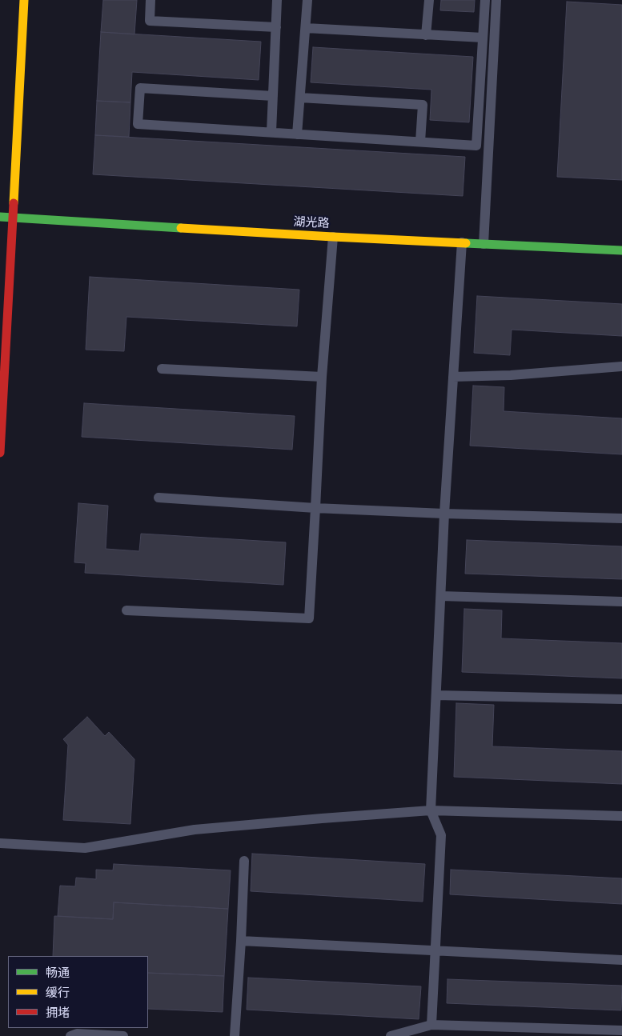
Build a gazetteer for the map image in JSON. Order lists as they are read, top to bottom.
{
  "streets": {
    "street": ["湖光路"]
  },
  "legend": ["畅通", "缓行", "拥堵"]
}
